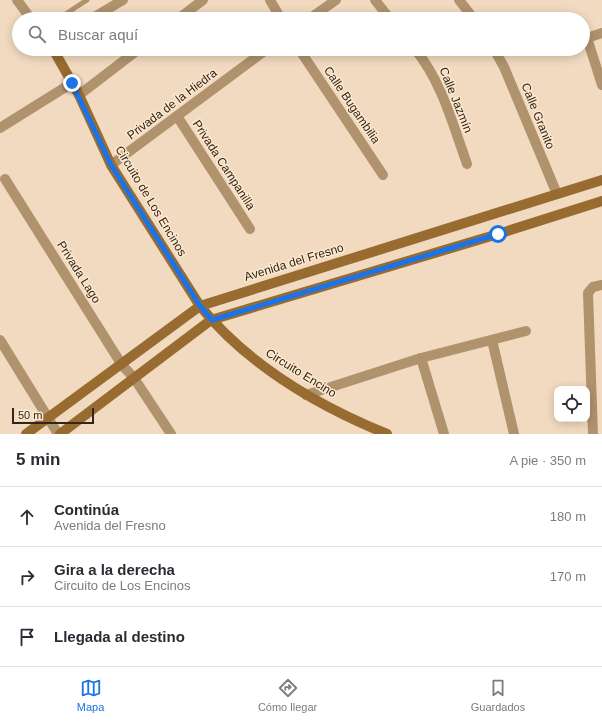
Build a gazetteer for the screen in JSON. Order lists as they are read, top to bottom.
{
  "streets": {
    "street": [
      "Calle Jazmín",
      "Privada de la Hiedra",
      "Calle Bugambilia",
      "Calle Granito",
      "Privada Campanilla",
      "Circuito de Los Encinos",
      "Avenida del Fresno",
      "Privada Lago",
      "Circuito Encino"
    ]
  },
  "crossings": [
    ["Privada de la Hiedra", "Privada Campanilla"],
    ["Privada de la Hiedra", "Circuito de Los Encinos"],
    ["Calle Granito", "Avenida del Fresno"],
    ["Circuito de Los Encinos", "Avenida del Fresno"],
    ["Circuito de Los Encinos", "Circuito Encino"],
    ["Avenida del Fresno", "Privada Lago"]
  ],
  "scale_bar": "50 m",
  "page": {
    "search": "Buscar aquí",
    "scale": "50 m",
    "heading": ["5 min", "A pie · 350 m"],
    "list": [
      ["Continúa", "Avenida del Fresno", "180 m"],
      ["Gira a la derecha", "Circuito de Los Encinos", "170 m"],
      "Llegada al destino"
    ],
    "nav": ["Mapa", "Cómo llegar", "Guardados"]
  }
}
